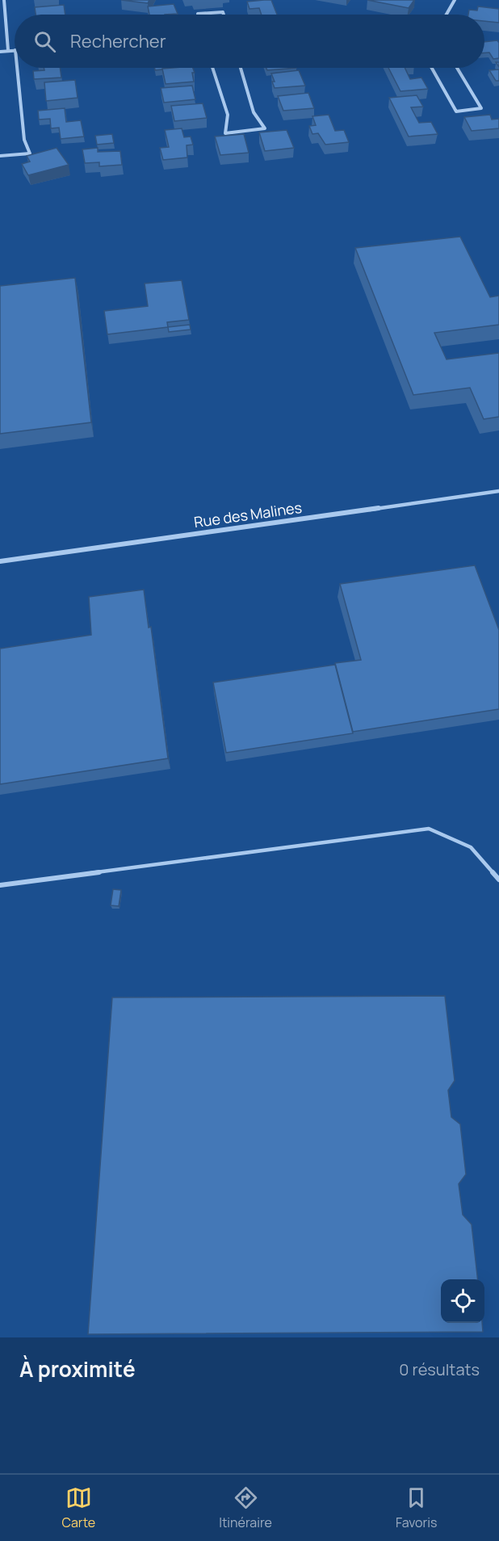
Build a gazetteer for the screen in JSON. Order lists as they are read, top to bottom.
{
  "streets": {
    "street": ["Rue des Malines"]
  },
  "page": {
    "search": "Rechercher",
    "heading": ["À proximité", "0 résultats"],
    "nav": ["Carte", "Itinéraire", "Favoris"]
  }
}
